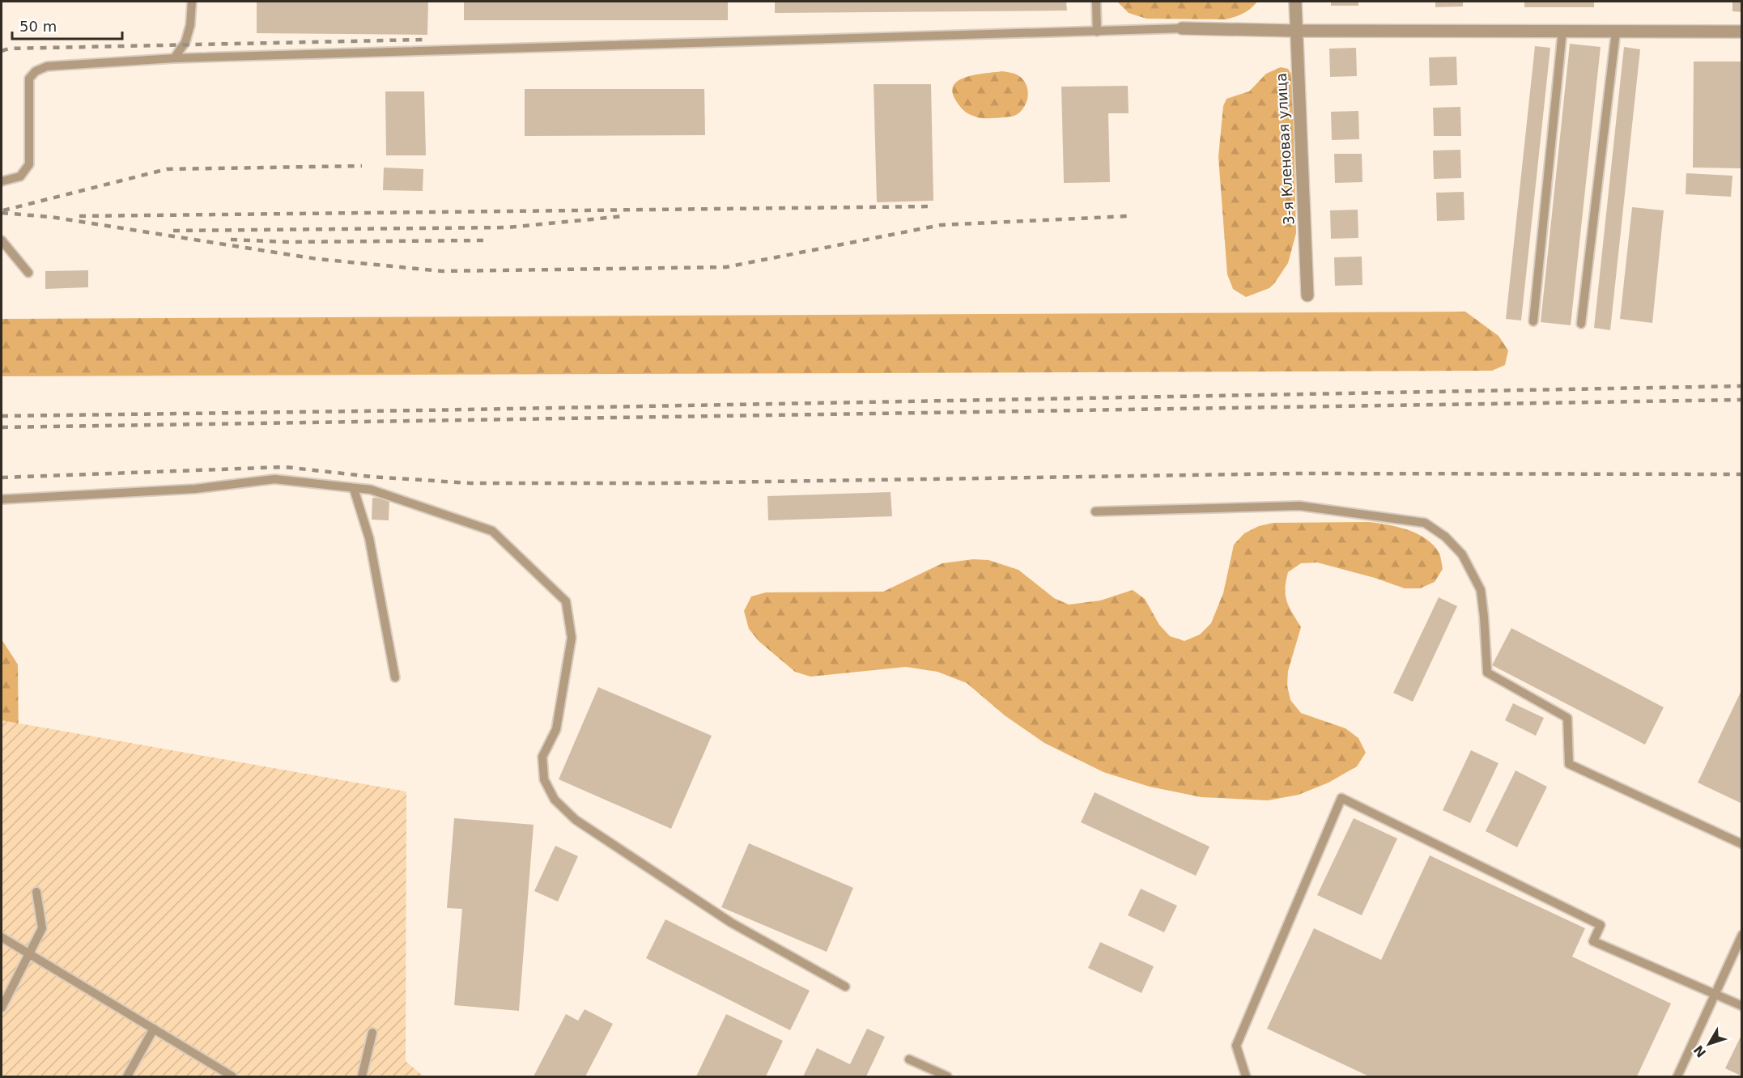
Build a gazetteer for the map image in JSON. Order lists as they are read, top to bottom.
{
  "streets": {
    "street": ["3-я Кленовая улица"]
  },
  "scale_bar": "50 m",
  "north": "bottom left"
}
